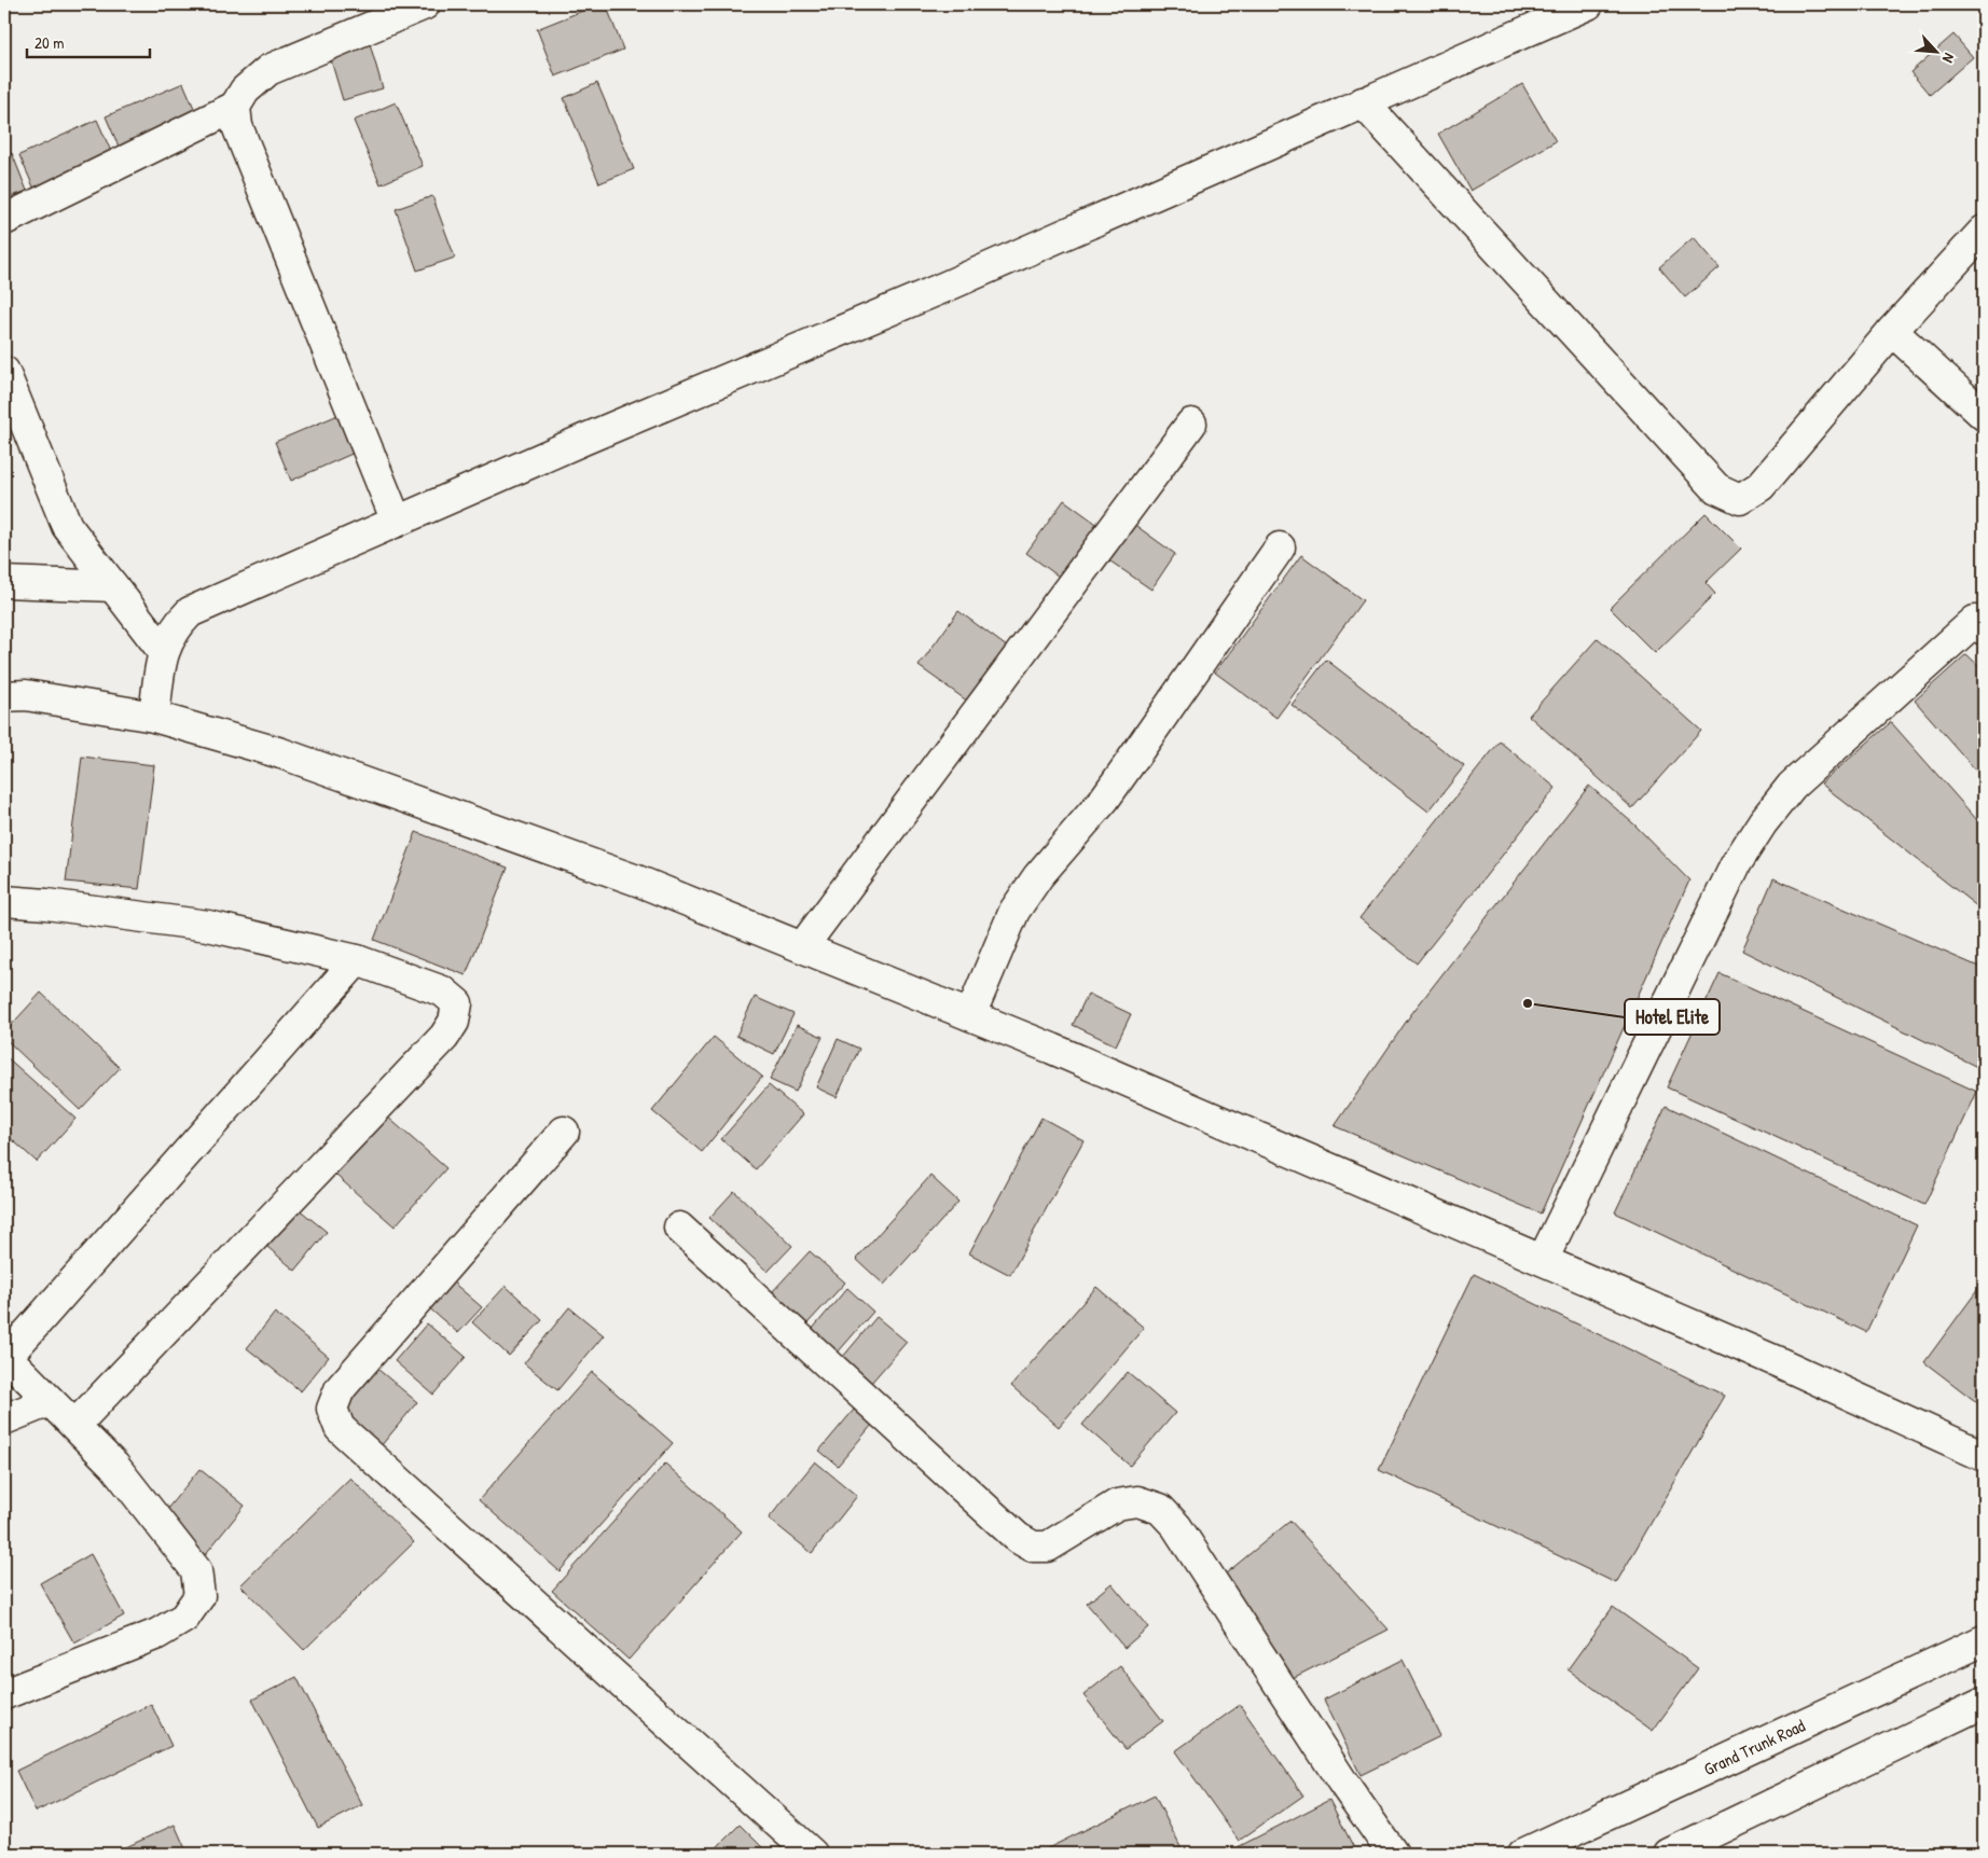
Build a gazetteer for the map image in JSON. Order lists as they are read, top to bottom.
{
  "streets": {
    "main road": ["Grand Trunk Road"]
  },
  "places": ["Hotel Elite"],
  "scale_bar": "20 m",
  "north": "bottom right"
}
